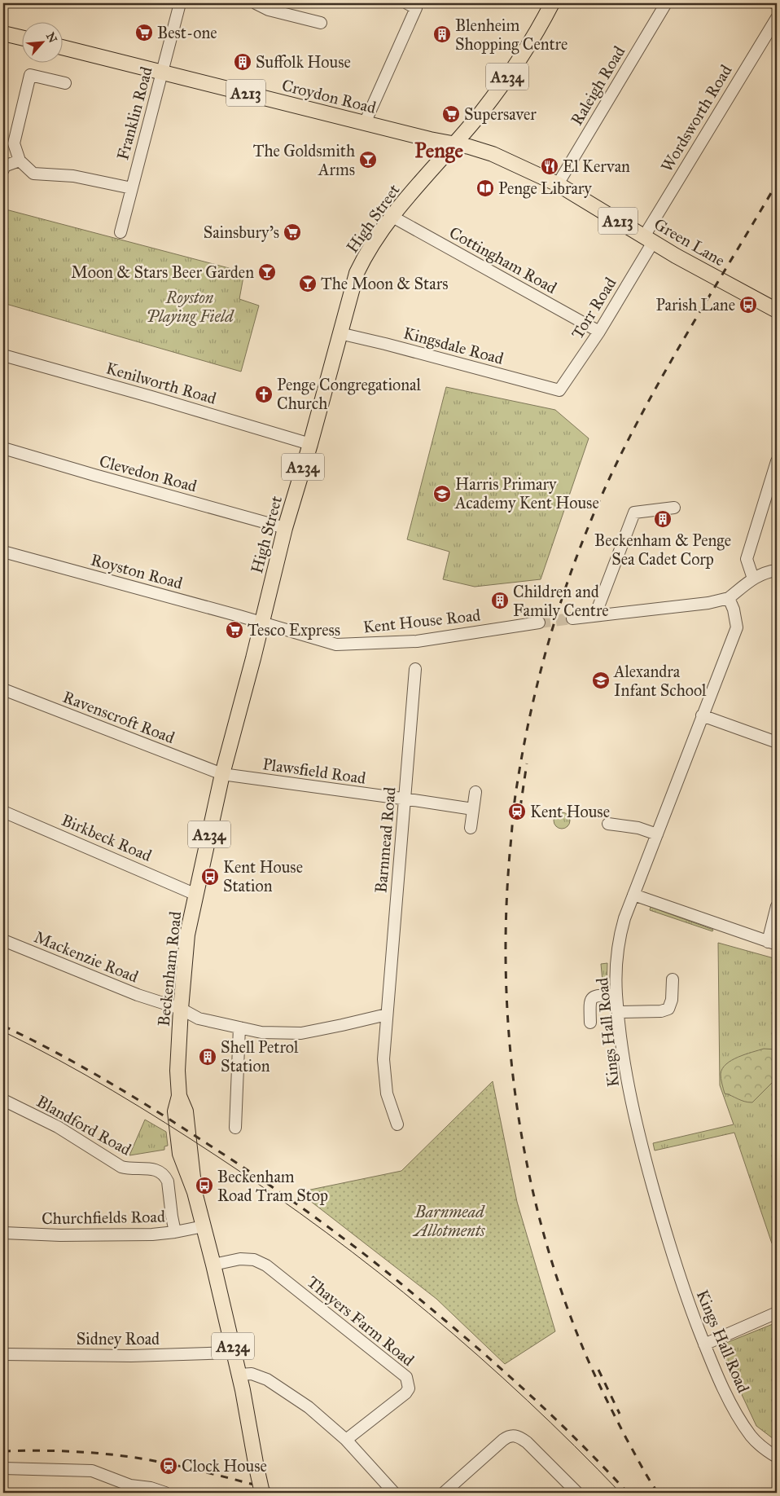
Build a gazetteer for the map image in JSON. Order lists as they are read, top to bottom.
{
  "streets": {
    "main road": [
      "A234",
      "A213",
      "Croydon Road",
      "High Street",
      "Green Lane",
      "Beckenham Road"
    ],
    "street": [
      "Raleigh Road",
      "Franklin Road",
      "Wordsworth Road",
      "Cottingham Road",
      "Torr Road",
      "Kingsdale Road",
      "Kenilworth Road",
      "Clevedon Road",
      "Royston Road",
      "Kent House Road",
      "Ravenscroft Road",
      "Plawsfield Road",
      "Birkbeck Road",
      "Barnmead Road",
      "Mackenzie Road",
      "Kings Hall Road",
      "Blandford Road",
      "Churchfields Road",
      "Thayers Farm Road",
      "Sidney Road"
    ]
  },
  "crossings": [
    ["Raleigh Road", "Green Lane"],
    ["Croydon Road", "Franklin Road"],
    ["Croydon Road", "High Street"],
    ["Croydon Road", "Green Lane"],
    ["Wordsworth Road", "Green Lane"],
    ["Wordsworth Road", "Torr Road"],
    ["High Street", "Green Lane"],
    ["High Street", "Cottingham Road"],
    ["High Street", "Kingsdale Road"],
    ["High Street", "Kenilworth Road"],
    ["High Street", "Clevedon Road"],
    ["High Street", "Royston Road"],
    ["High Street", "Kent House Road"],
    ["High Street", "Ravenscroft Road"],
    ["High Street", "Plawsfield Road"],
    ["High Street", "Beckenham Road"],
    ["Green Lane", "Torr Road"],
    ["Cottingham Road", "Torr Road"],
    ["Torr Road", "Kingsdale Road"],
    ["Royston Road", "Kent House Road"],
    ["Ravenscroft Road", "Plawsfield Road"],
    ["Ravenscroft Road", "Beckenham Road"],
    ["Plawsfield Road", "Barnmead Road"],
    ["Plawsfield Road", "Beckenham Road"],
    ["Birkbeck Road", "Beckenham Road"],
    ["Mackenzie Road", "Beckenham Road"],
    ["Beckenham Road", "Churchfields Road"],
    ["Beckenham Road", "Thayers Farm Road"],
    ["Beckenham Road", "Sidney Road"],
    ["Blandford Road", "Churchfields Road"]
  ],
  "districts": ["Penge"],
  "parks": ["Royston Playing Field", "Barnmead Allotments"],
  "places": {
    "supermarket": [
      "Best-one",
      "Supersaver",
      "Sainsbury's",
      "Tesco Express"
    ],
    "building": [
      "Blenheim Shopping Centre",
      "Suffolk House",
      "Beckenham & Penge Sea Cadet Corp",
      "Children and Family Centre",
      "Shell Petrol Station"
    ],
    "bar": ["The Goldsmith Arms", "Moon & Stars Beer Garden", "The Moon & Stars"],
    "restaurant": ["El Kervan"],
    "library": ["Penge Library"],
    "bus stop": ["Parish Lane", "Kent House Station", "Beckenham Road Tram Stop"],
    "church": ["Penge Congregational Church"],
    "school or university": ["Harris Primary Academy Kent House", "Alexandra Infant School"],
    "station": ["Kent House", "Clock House"]
  },
  "north": "top right"
}
